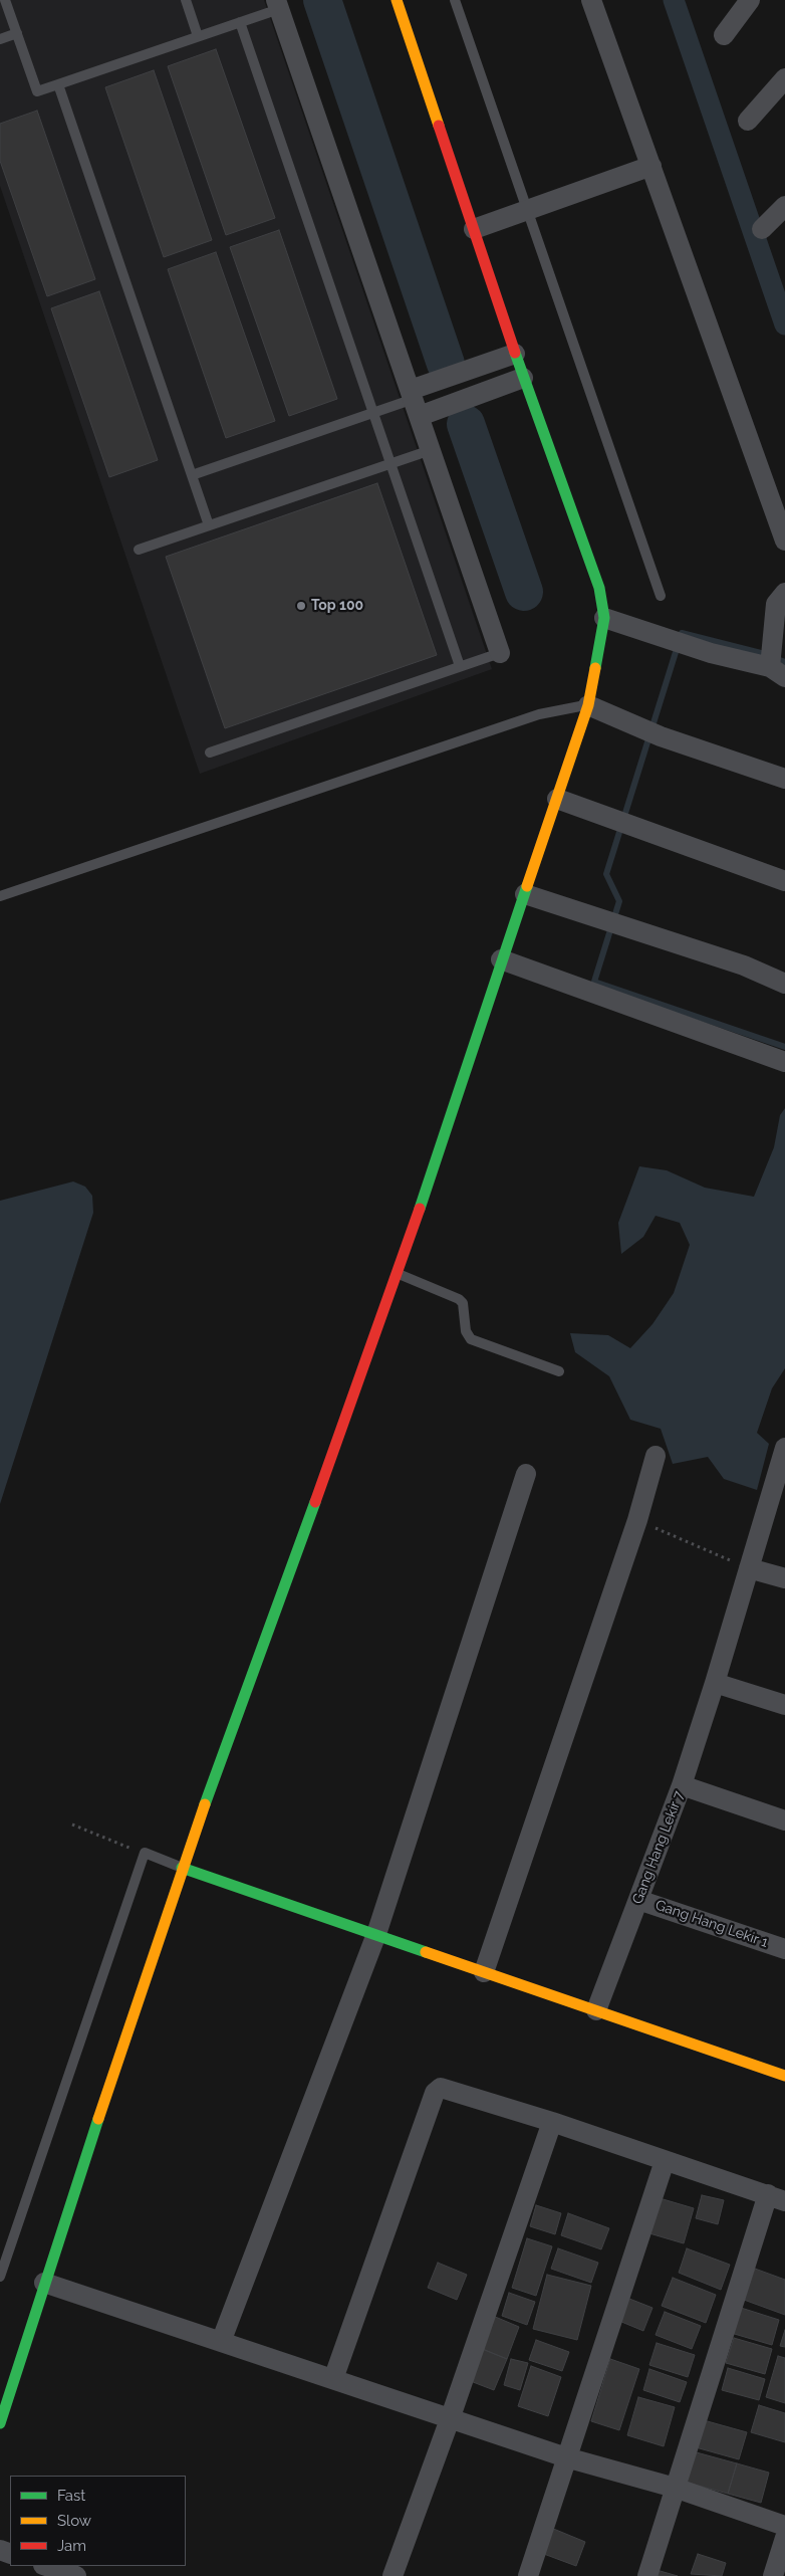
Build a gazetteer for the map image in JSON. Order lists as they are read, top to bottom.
{
  "streets": {
    "street": ["Gang Hang Lekir 7", "Gang Hang Lekir 1"]
  },
  "crossings": [
    ["Gang Hang Lekir 7", "Gang Hang Lekir 1"]
  ],
  "places": ["Top 100"],
  "legend": ["Fast", "Slow", "Jam"]
}
